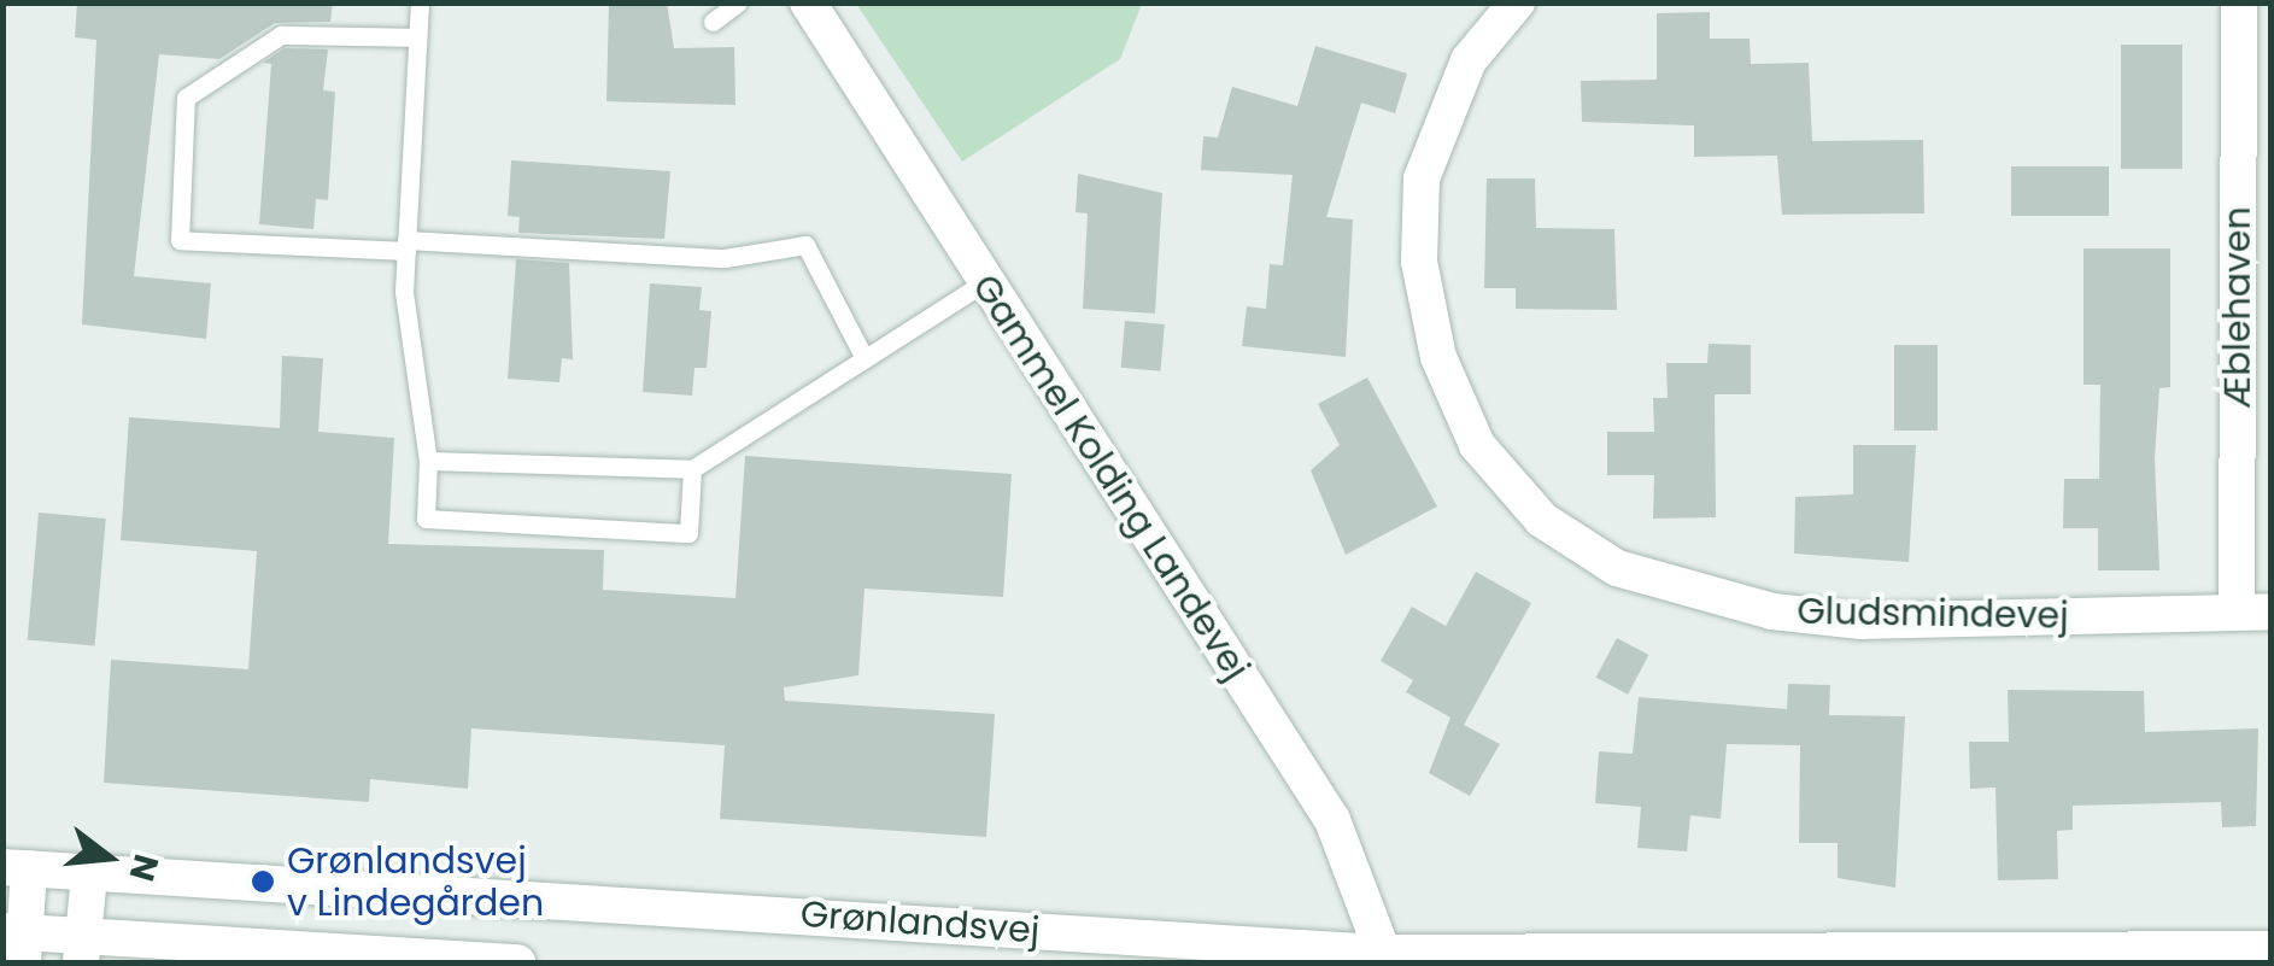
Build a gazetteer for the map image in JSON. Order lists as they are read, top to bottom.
{
  "streets": {
    "street": [
      "Æblehaven",
      "Gammel Kolding Landevej",
      "Gludsmindevej",
      "Grønlandsvej"
    ]
  },
  "crossings": [
    ["Æblehaven", "Gludsmindevej"],
    ["Gammel Kolding Landevej", "Grønlandsvej"]
  ],
  "places": ["Grønlandsvej v Lindegården"],
  "north": "right"
}
